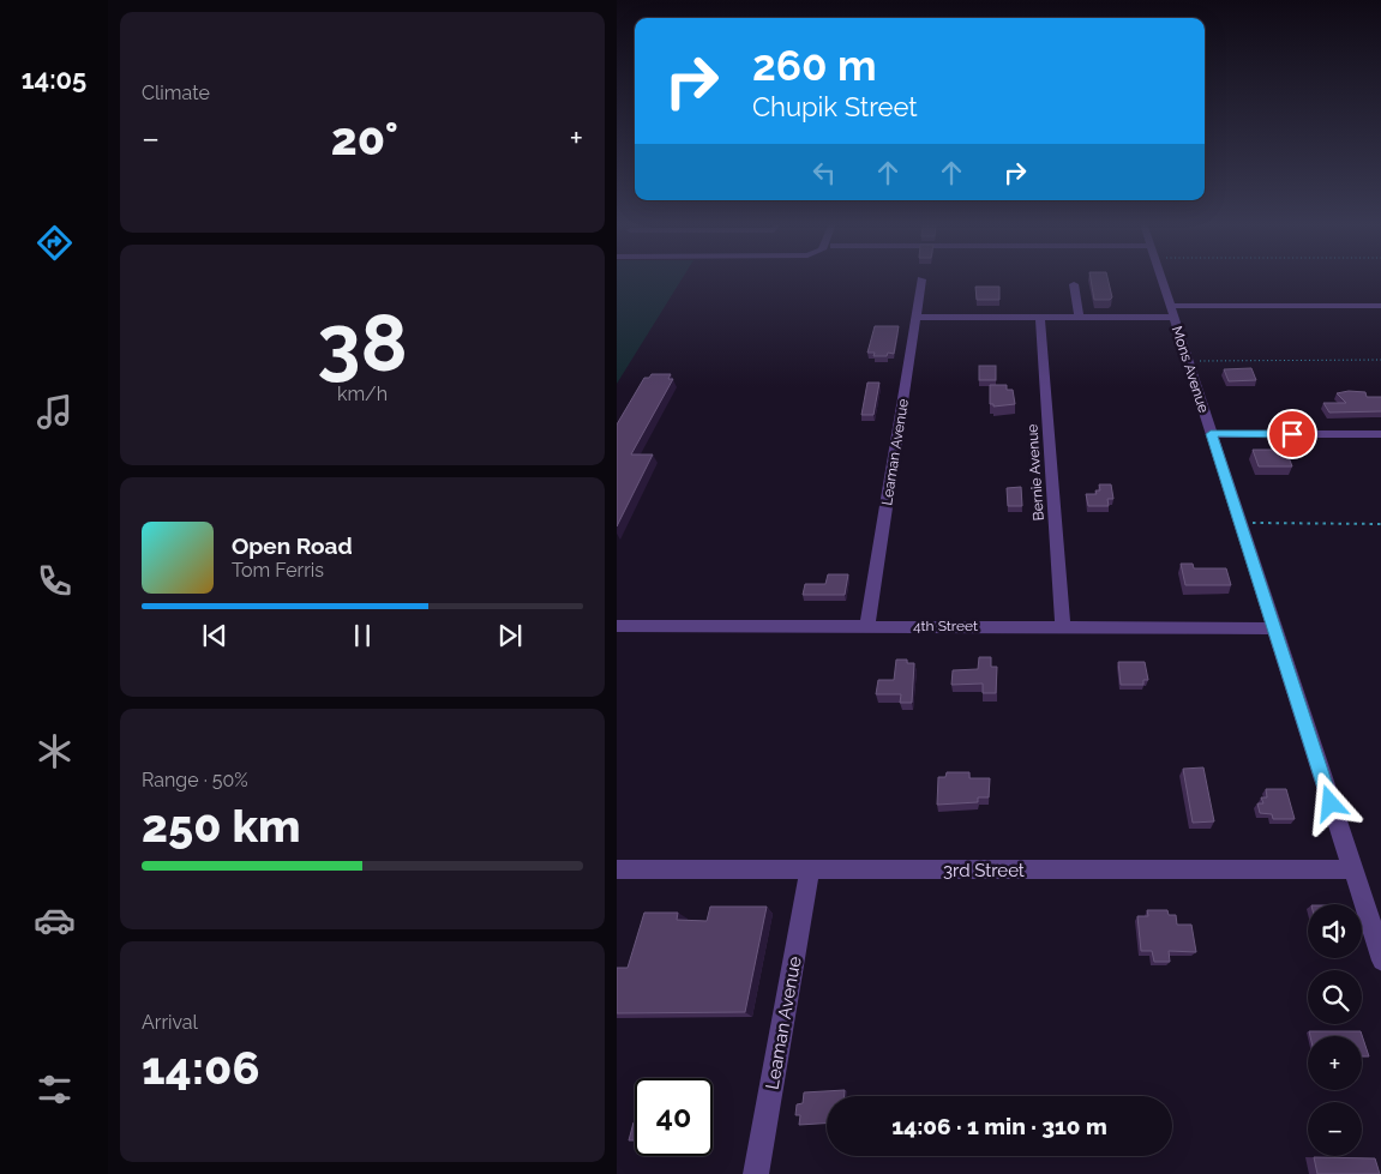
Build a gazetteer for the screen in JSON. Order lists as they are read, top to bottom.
{
  "streets": {
    "street": [
      "Mons Avenue",
      "Leaman Avenue",
      "Bernie Avenue",
      "4th Street",
      "3rd Street"
    ]
  },
  "crossings": [
    ["Mons Avenue", "4th Street"],
    ["Mons Avenue", "3rd Street"],
    ["Leaman Avenue", "4th Street"],
    ["Leaman Avenue", "3rd Street"],
    ["Bernie Avenue", "4th Street"]
  ],
  "page": {
    "tabs": "14:05",
    "tile": [
      "Climate",
      ["38", "km/h"],
      ["Range · 50%", "250 km"],
      ["Arrival", "14:06"]
    ],
    "turn": ["260 m", "Chupik Street"],
    "heat": ["−", "20°", "+"],
    "song": ["Open Road", "Tom Ferris"],
    "map_buttons": ["+", "−"],
    "limit": "40",
    "trip": "14:06 · 1 min · 310 m"
  }
}
